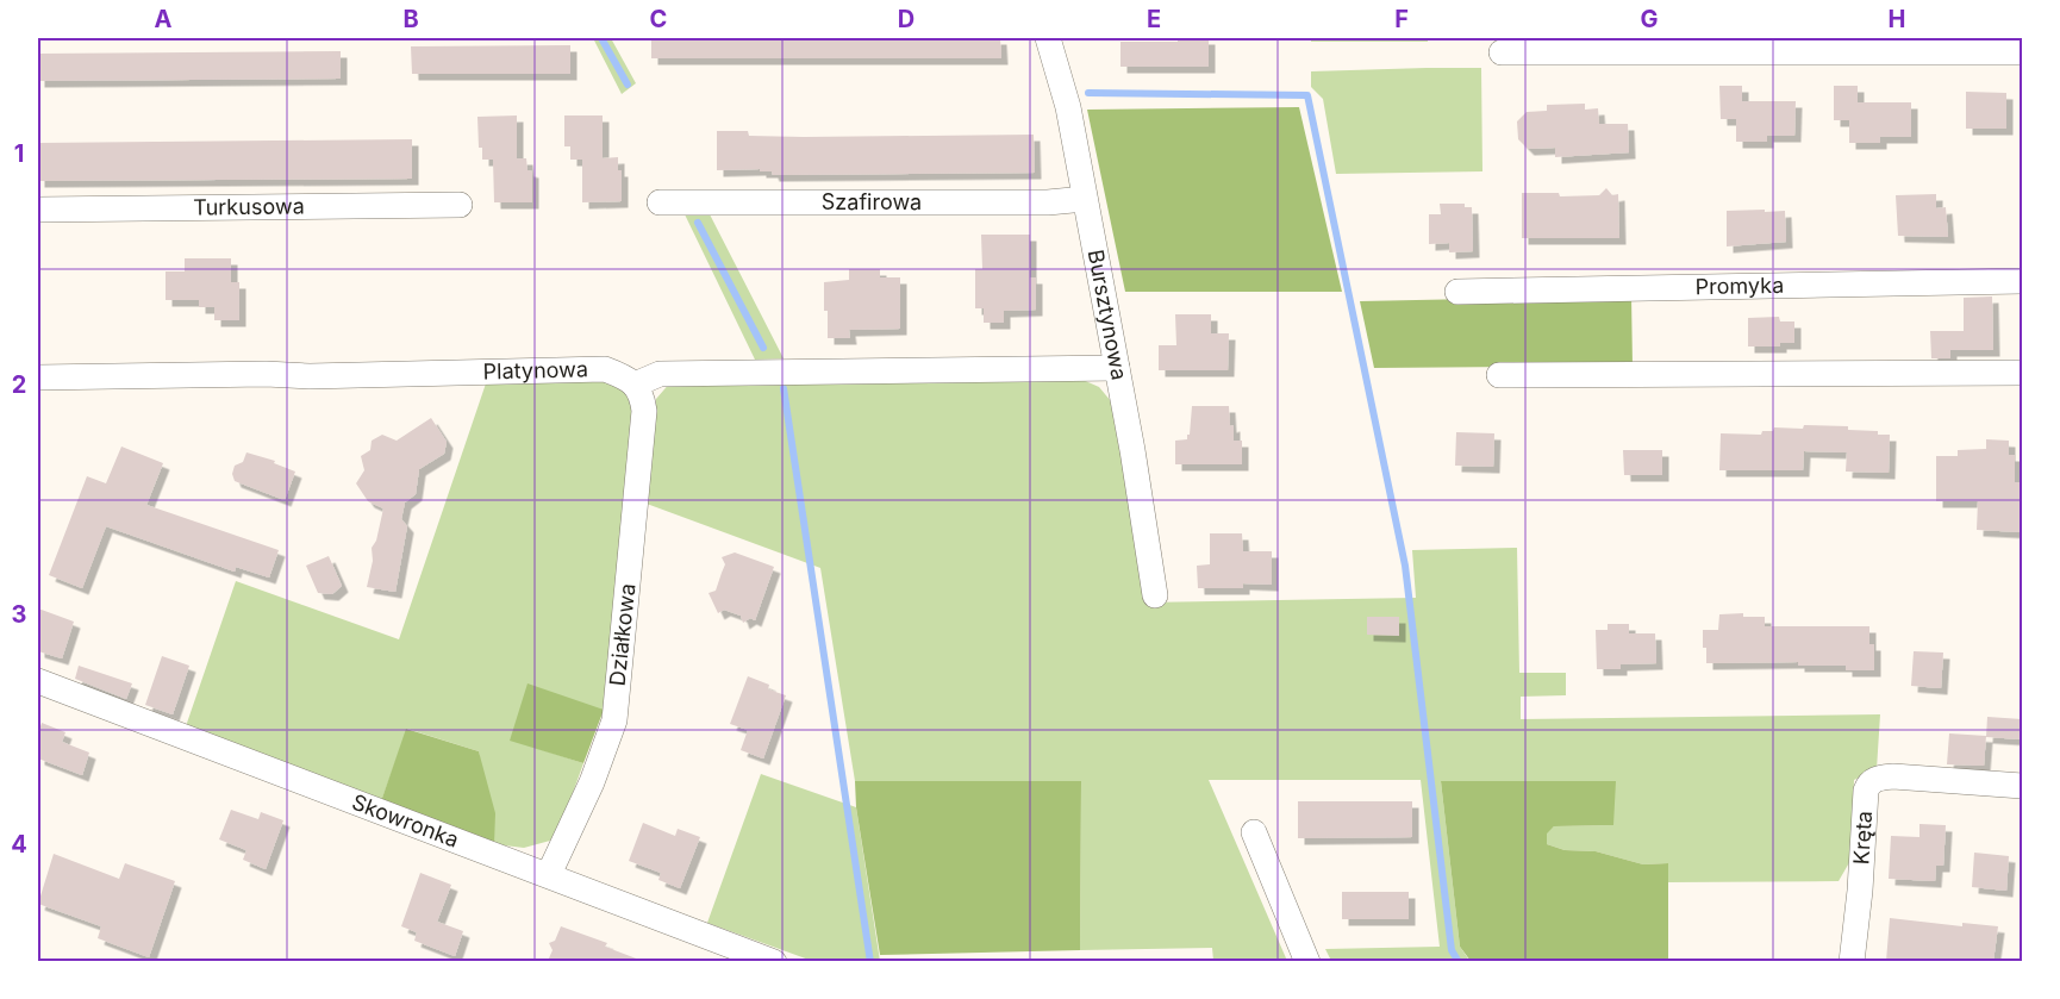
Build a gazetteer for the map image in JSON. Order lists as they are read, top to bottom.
{
  "streets": {
    "street": [
      "Szafirowa",
      "Turkusowa",
      "Promyka",
      "Bursztynowa",
      "Platynowa",
      "Działkowa",
      "Skowronka",
      "Kręta"
    ]
  },
  "crossings": [
    ["Szafirowa", "Bursztynowa"],
    ["Platynowa", "Działkowa"],
    ["Działkowa", "Skowronka"]
  ],
  "grid": {
    "columns": [
      "A",
      "B",
      "C",
      "D",
      "E",
      "F",
      "G",
      "H"
    ],
    "rows": [
      "1",
      "2",
      "3",
      "4"
    ]
  }
}
